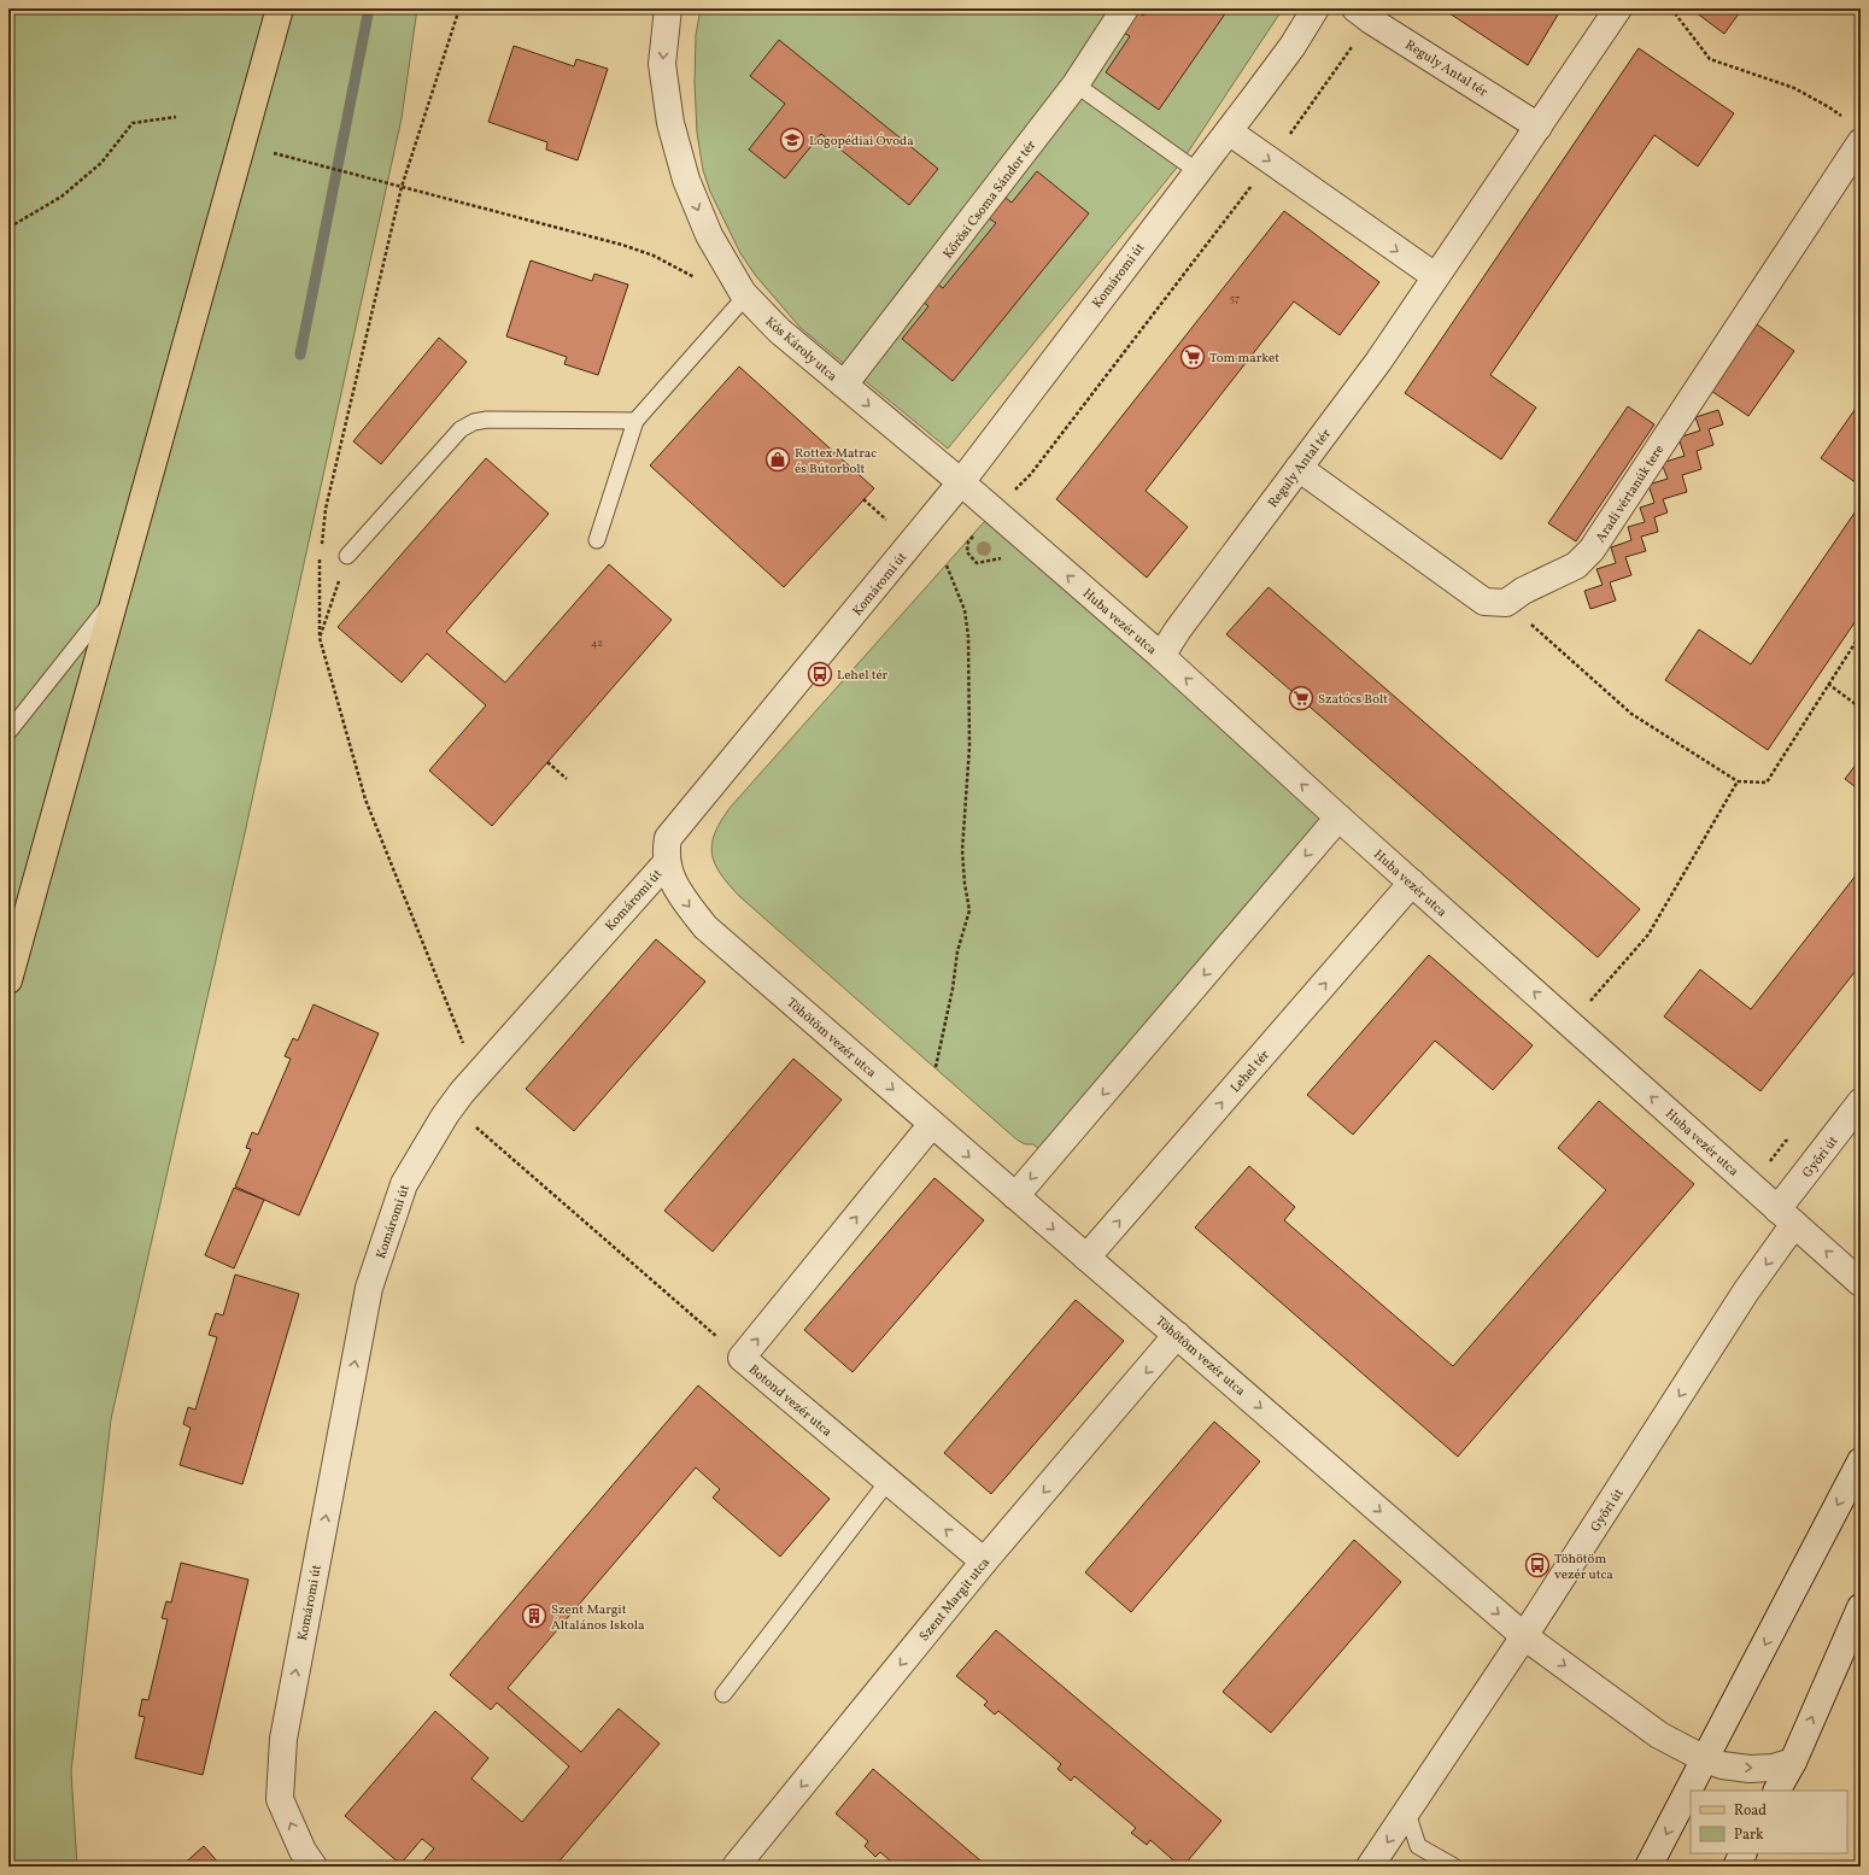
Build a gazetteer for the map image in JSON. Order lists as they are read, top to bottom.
{
  "streets": {
    "street": [
      "Reguly Antal tér",
      "Kőrösi Csoma Sándor tér",
      "Komáromi út",
      "Kós Károly utca",
      "Aradi vértanúk tere",
      "Huba vezér utca",
      "Töhötöm vezér utca",
      "Lehel tér",
      "Győri út",
      "Botond vezér utca",
      "Szent Margit utca"
    ]
  },
  "crossings": [
    ["Reguly Antal tér", "Huba vezér utca"],
    ["Kőrösi Csoma Sándor tér", "Kós Károly utca"],
    ["Komáromi út", "Kós Károly utca"],
    ["Komáromi út", "Huba vezér utca"],
    ["Komáromi út", "Töhötöm vezér utca"],
    ["Kós Károly utca", "Huba vezér utca"],
    ["Huba vezér utca", "Lehel tér"],
    ["Huba vezér utca", "Győri út"],
    ["Töhötöm vezér utca", "Lehel tér"],
    ["Töhötöm vezér utca", "Győri út"],
    ["Töhötöm vezér utca", "Botond vezér utca"],
    ["Töhötöm vezér utca", "Szent Margit utca"],
    ["Botond vezér utca", "Szent Margit utca"]
  ],
  "one_way": [
    "Kós Károly utca",
    "Huba vezér utca",
    "Töhötöm vezér utca",
    "Szent Margit utca"
  ],
  "places": {
    "school or university": ["Logopédiai Óvoda"],
    "supermarket": ["Tom market", "Szatócs Bolt"],
    "shop": ["Rottex Matrac és Bútorbolt"],
    "bus stop": ["Lehel tér", "Töhötöm vezér utca"],
    "building": ["Szent Margit Általános Iskola"]
  },
  "house_numbers": ["57", "42"],
  "legend": ["Road", "Park"]
}
